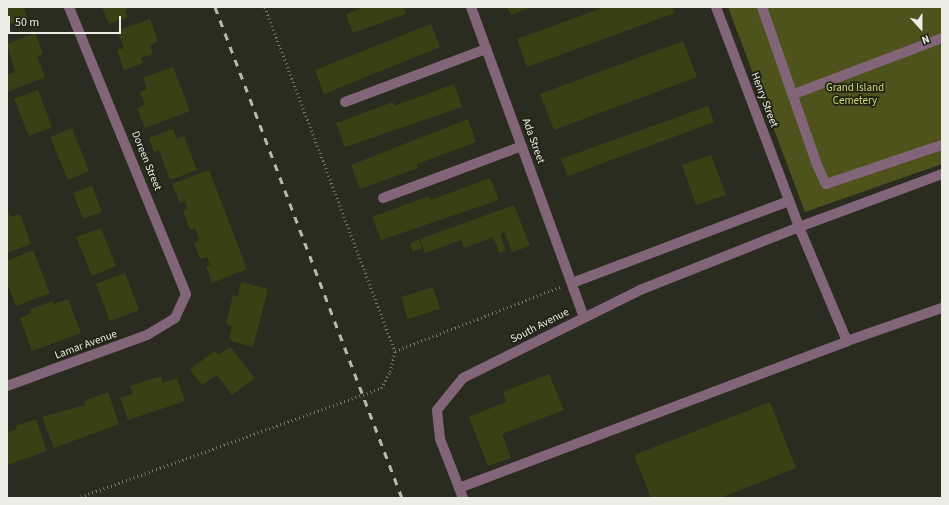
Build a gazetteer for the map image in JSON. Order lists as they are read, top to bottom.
{
  "streets": {
    "street": [
      "Henry Street",
      "Ada Street",
      "Doreen Street",
      "South Avenue",
      "Lamar Avenue"
    ]
  },
  "crossings": [
    ["Ada Street", "South Avenue"],
    ["Doreen Street", "Lamar Avenue"]
  ],
  "parks": ["Grand Island Cemetery"],
  "scale_bar": "50 m",
  "north": "bottom"
}
